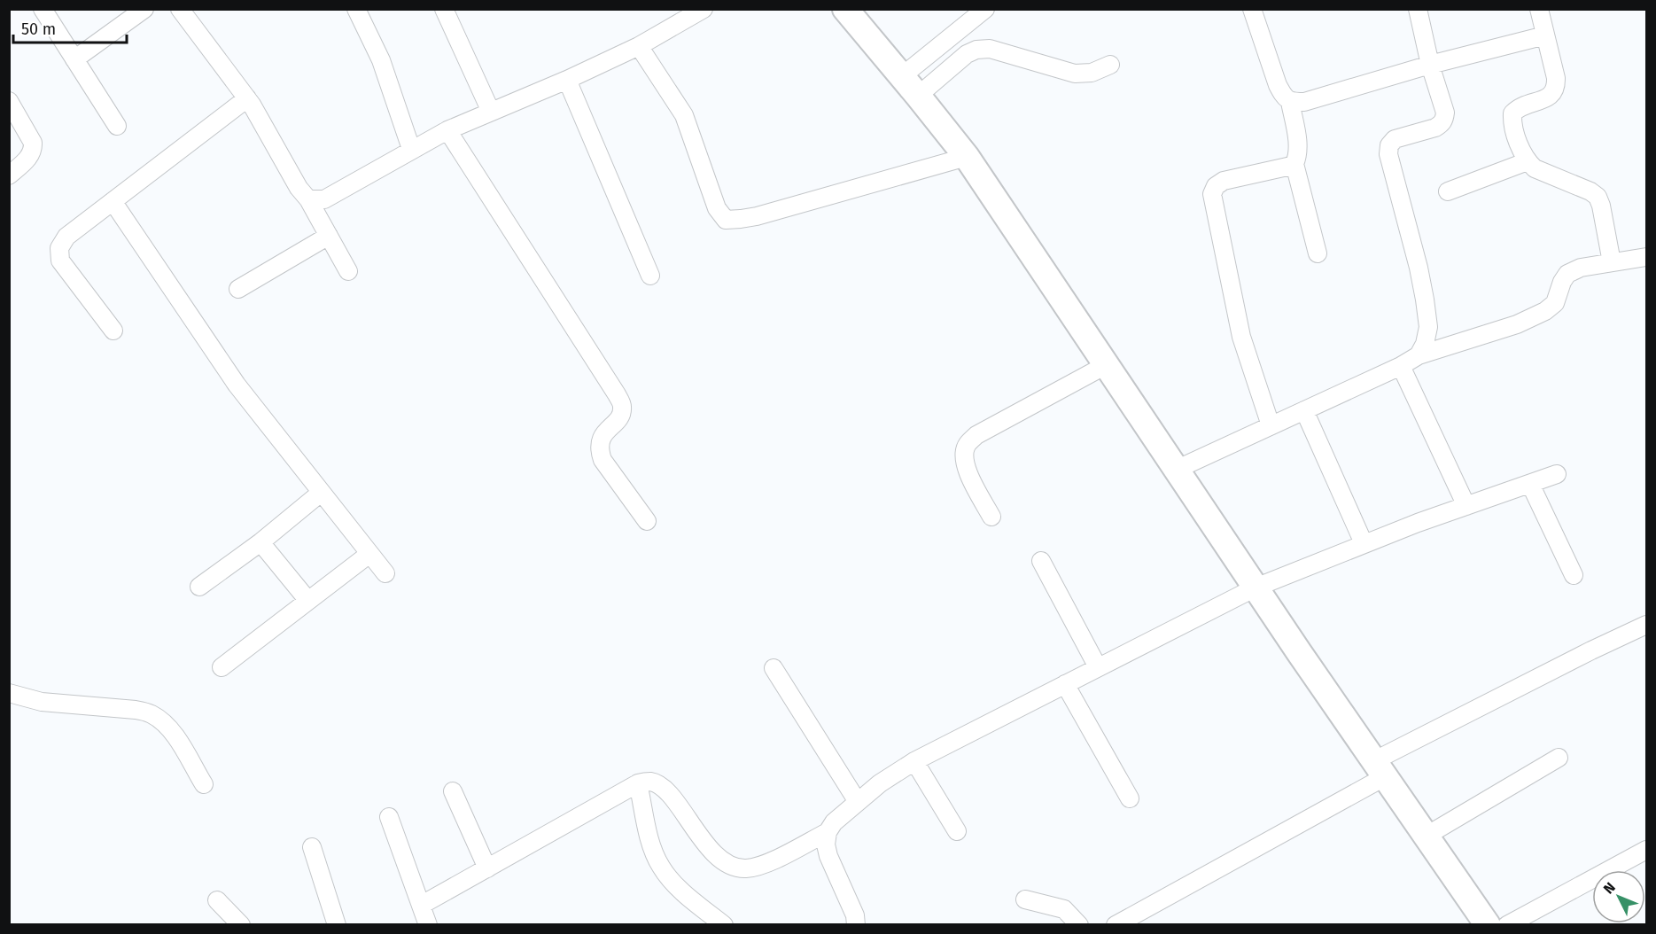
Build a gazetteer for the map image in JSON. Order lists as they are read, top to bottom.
{
  "scale_bar": "50 m",
  "north": "top left"
}
